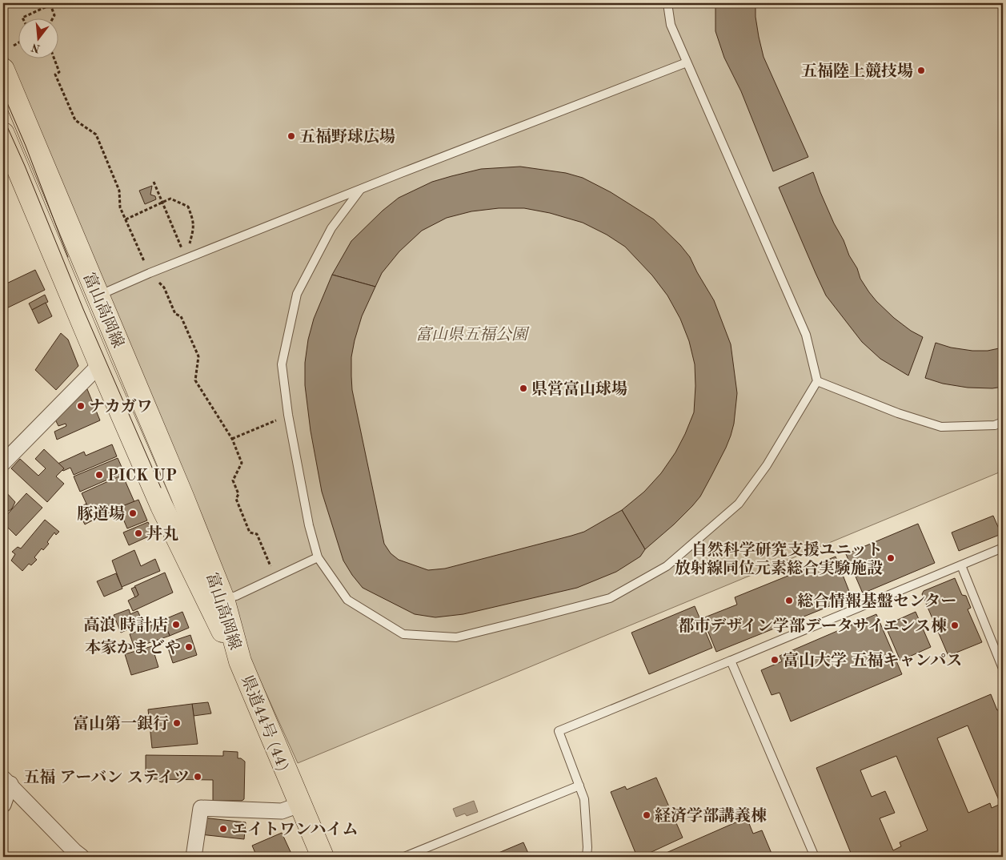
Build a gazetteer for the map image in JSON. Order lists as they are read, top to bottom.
{
  "streets": {
    "main road": ["富山高岡線", "県道44号 (44)"]
  },
  "crossings": [
    ["富山高岡線", "県道44号 (44)"]
  ],
  "parks": ["富山県五福公園"],
  "places": [
    "五福陸上競技場",
    "五福野球広場",
    "県営富山球場",
    "ナカガワ",
    "PICK UP",
    "豚道場",
    "丼丸",
    "自然科学研究支援ユニット 放射線同位元素総合実験施設",
    "総合情報基盤センター",
    "高浪 時計店",
    "都市デザイン学部データサイエンス棟",
    "本家かまどや",
    "富山大学 五福キャンパス",
    "富山第一銀行",
    "五福 アーバン ステイツ",
    "経済学部講義棟",
    "エイトワンハイム"
  ],
  "north": "bottom"
}
